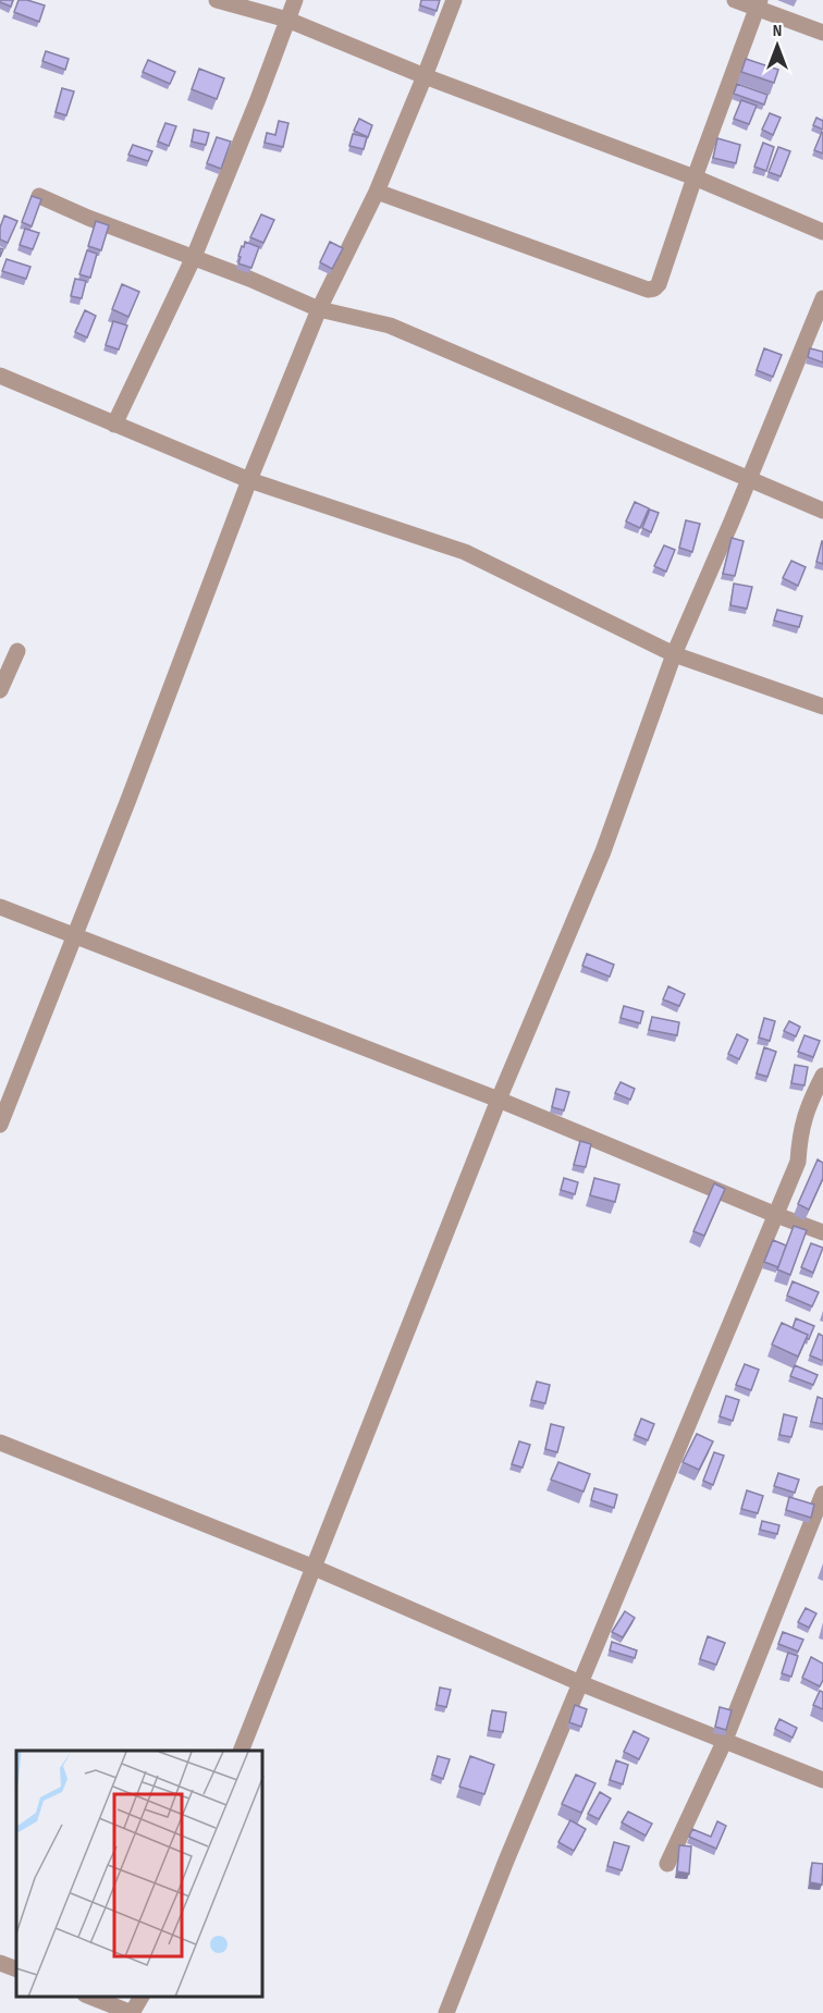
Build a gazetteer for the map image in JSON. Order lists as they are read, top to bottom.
{
  "north": "top"
}
